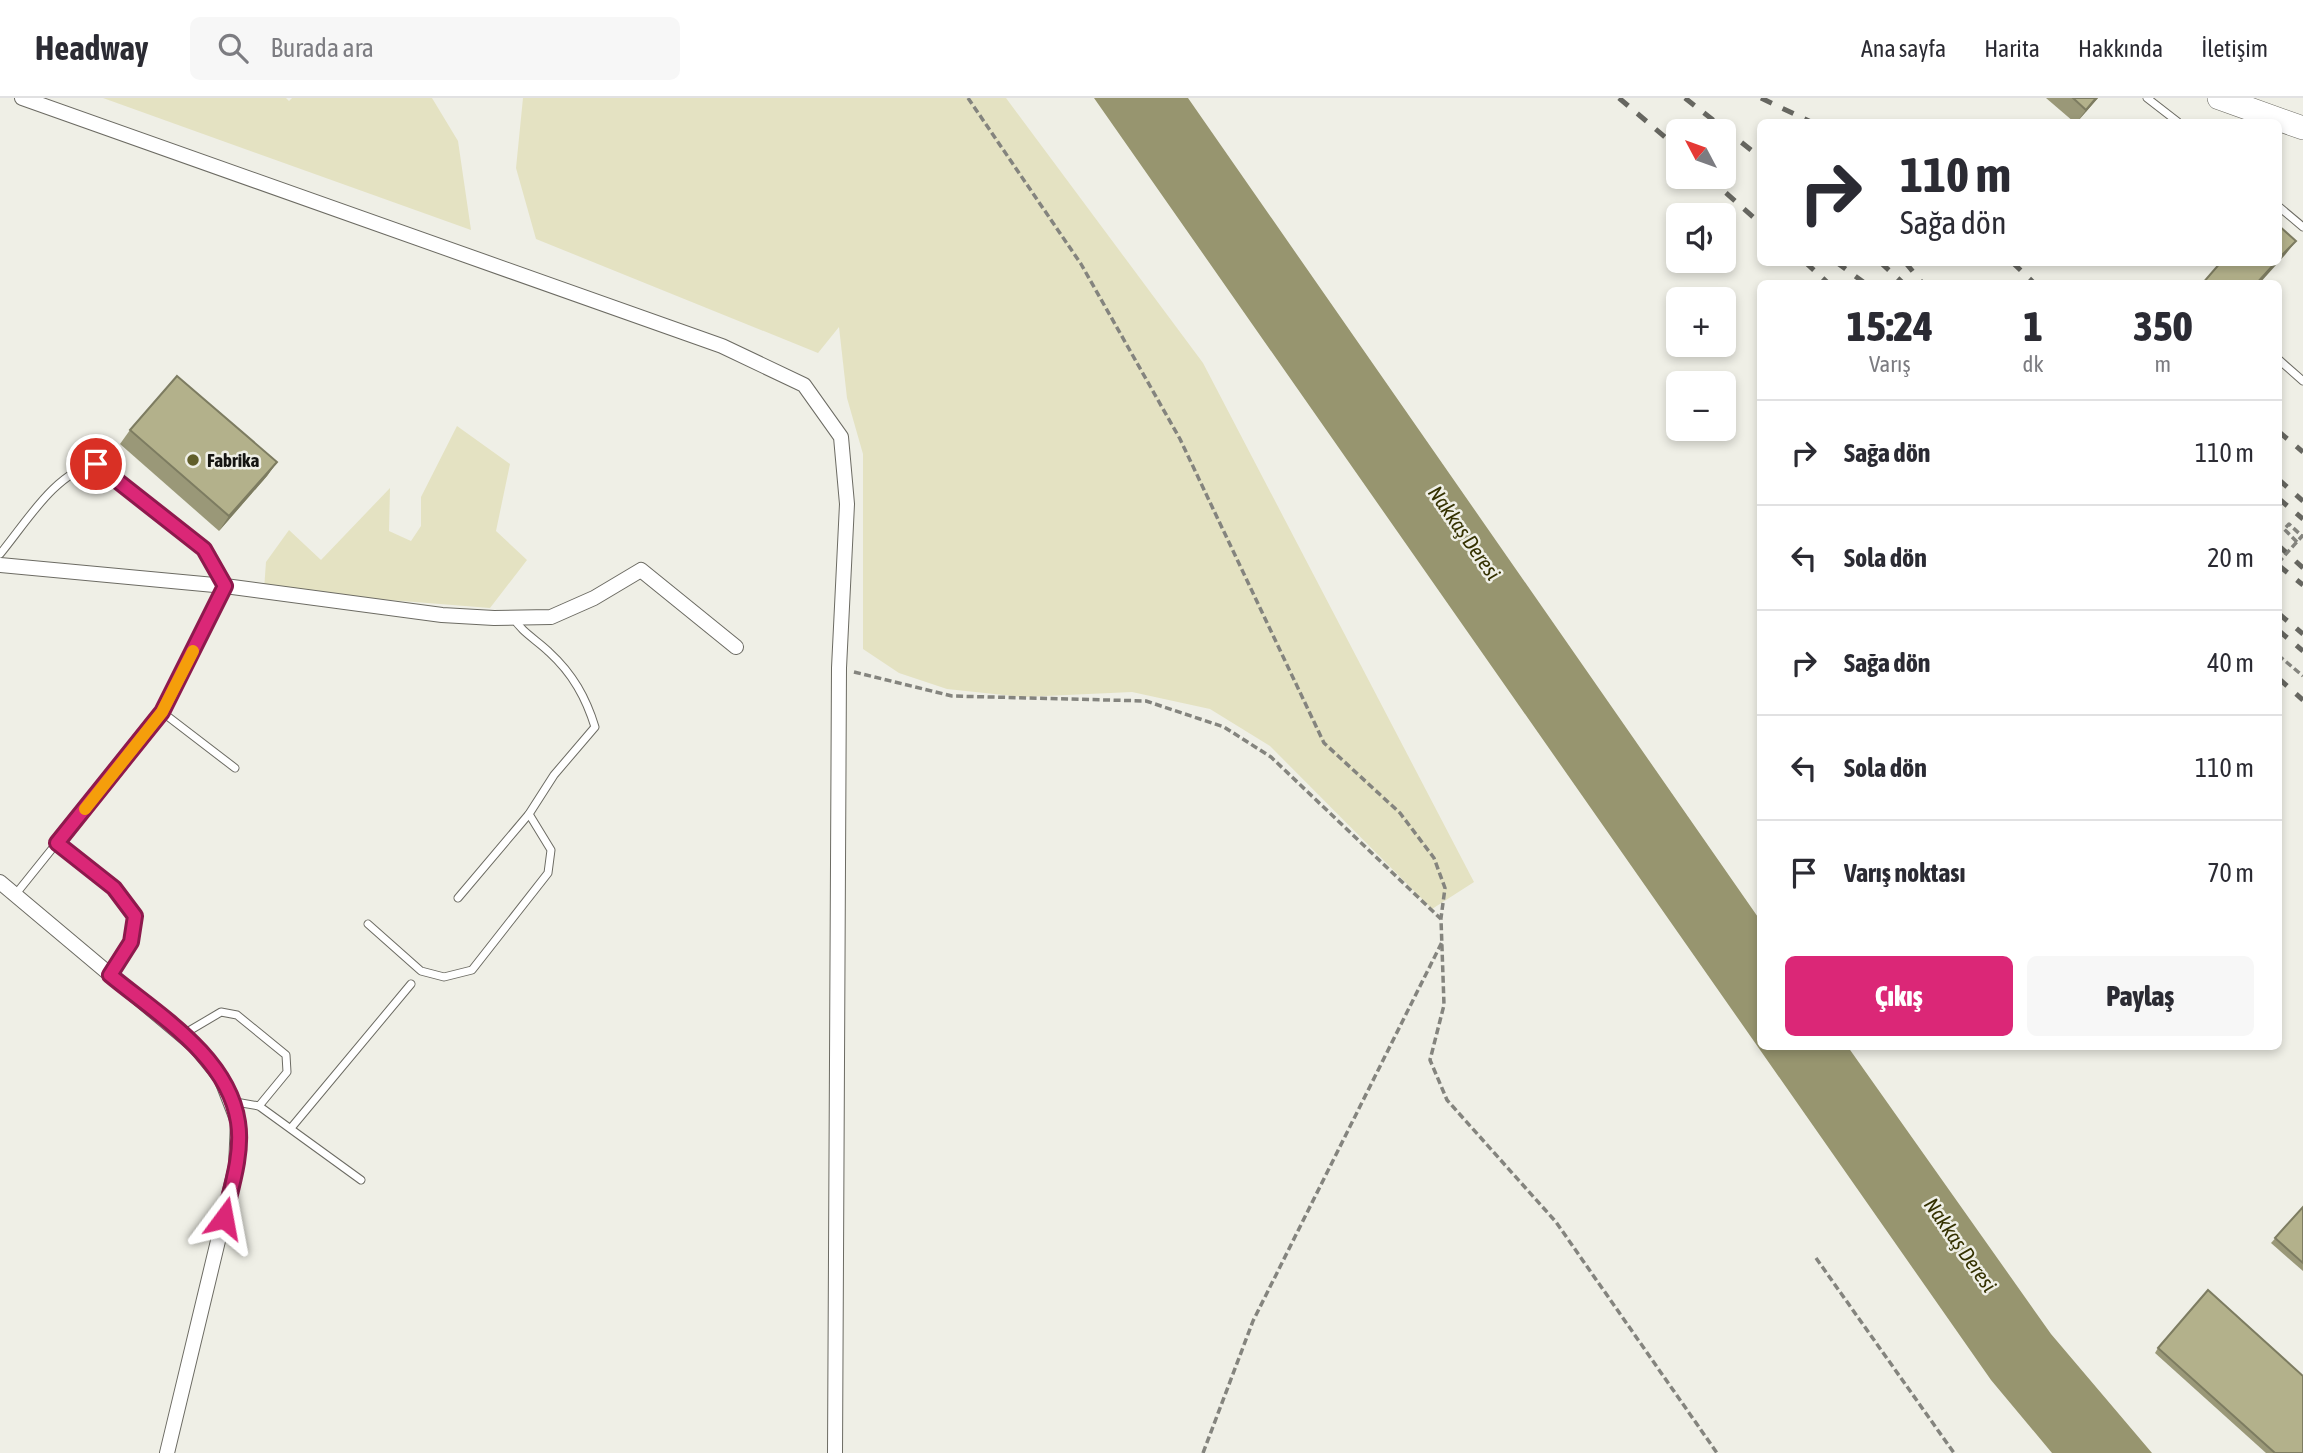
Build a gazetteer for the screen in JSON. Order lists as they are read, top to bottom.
{
  "water": ["Nakkaş Deresi"],
  "places": ["Fabrika"],
  "north": "top left",
  "page": {
    "header": "Headway",
    "search": "Burada ara",
    "nav": [
      "Ana sayfa",
      "Harita",
      "Hakkında",
      "İletişim"
    ],
    "map_buttons": ["+", "−"],
    "turn": ["110 m", "Sağa dön"],
    "eta": [
      "15:24",
      "Varış",
      "1",
      "dk",
      "350",
      "m"
    ],
    "list": [
      {
        "name": "Sağa dön",
        "value": "110 m"
      },
      {
        "name": "Sola dön",
        "value": "20 m"
      },
      {
        "name": "Sağa dön",
        "value": "40 m"
      },
      {
        "name": "Sola dön",
        "value": "110 m"
      },
      {
        "name": "Varış noktası",
        "value": "70 m"
      }
    ],
    "buttons": ["Çıkış", "Paylaş"]
  }
}
